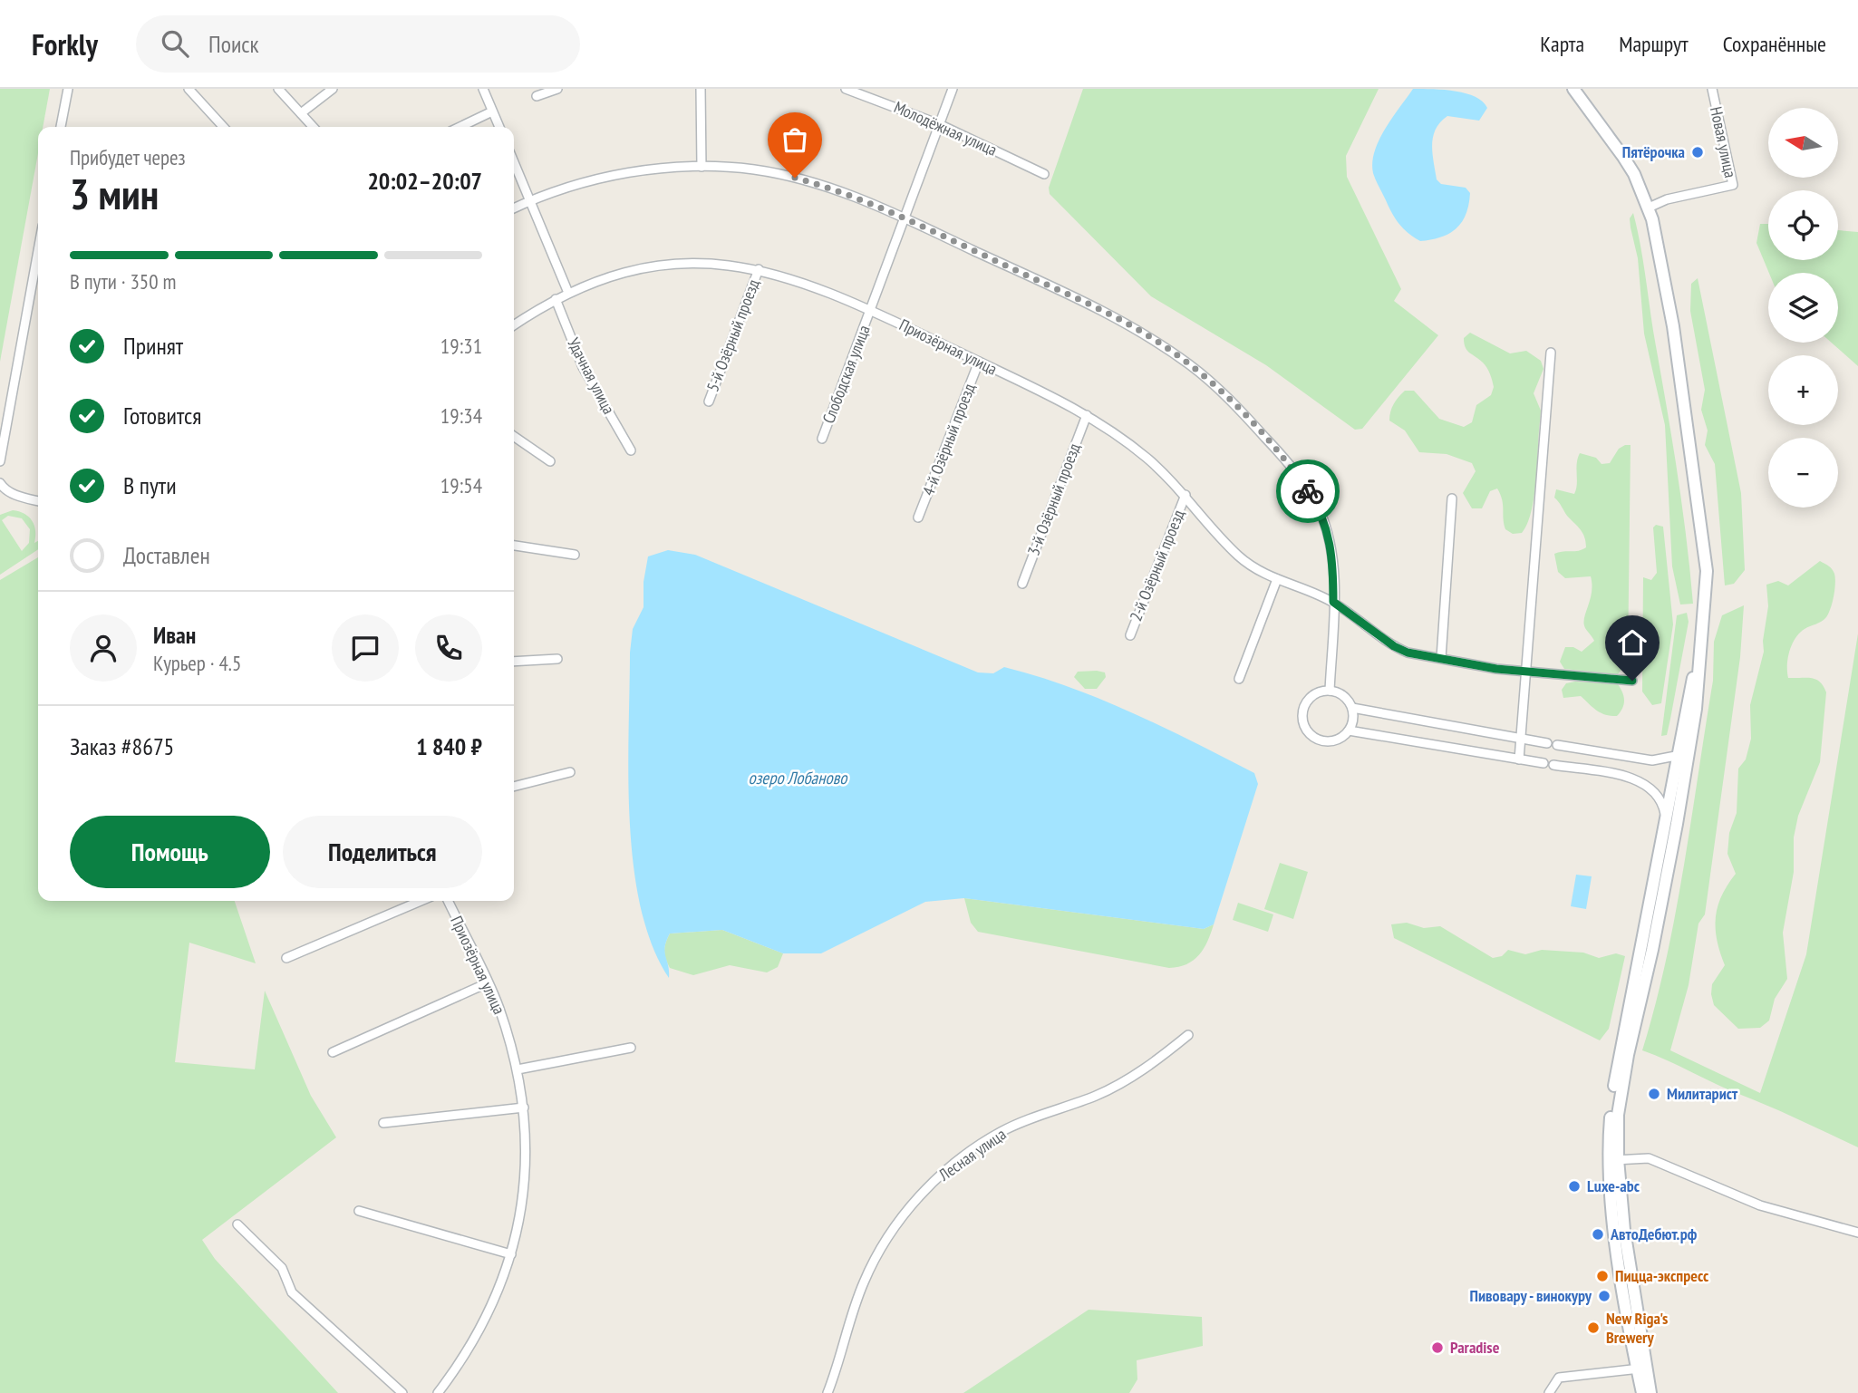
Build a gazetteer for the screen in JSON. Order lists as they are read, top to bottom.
{
  "streets": {
    "street": [
      "Молодёжная улица",
      "Новая улица",
      "5-й Озёрный проезд",
      "Приозёрная улица",
      "Слободская улица",
      "Удачная улица",
      "4-й Озёрный проезд",
      "3-й Озёрный проезд",
      "2-й Озёрный проезд",
      "Лесная улица"
    ]
  },
  "crossings": [
    ["Молодёжная улица", "Слободская улица"],
    ["5-й Озёрный проезд", "Приозёрная улица"],
    ["Приозёрная улица", "Слободская улица"],
    ["Приозёрная улица", "Удачная улица"],
    ["Приозёрная улица", "4-й Озёрный проезд"],
    ["Приозёрная улица", "3-й Озёрный проезд"],
    ["Приозёрная улица", "2-й Озёрный проезд"]
  ],
  "water": ["озеро Лобаново"],
  "places": [
    "Пятёрочка",
    "Милитарист",
    "Luxe-abc",
    "АвтоДебют.рф",
    "Пицца-экспресс",
    "Пивовару - винокуру",
    "New Riga's Brewery",
    "Paradise"
  ],
  "north": "left",
  "page": {
    "header": "Forkly",
    "search": "Поиск",
    "nav": ["Карта", "Маршрут", "Сохранённые"],
    "map_buttons": ["+", "−"],
    "heading": ["3 мин", "Прибудет через", "20:02–20:07"],
    "panel": [
      "Иван",
      "Курьер · 4.5",
      "Заказ #8675",
      "1 840 ₽"
    ],
    "bar": "В пути · 350 m",
    "list": [
      ["Принят", "19:31"],
      ["Готовится", "19:34"],
      ["В пути", "19:54"],
      "Доставлен"
    ],
    "buttons": ["Помощь", "Поделиться"]
  }
}
